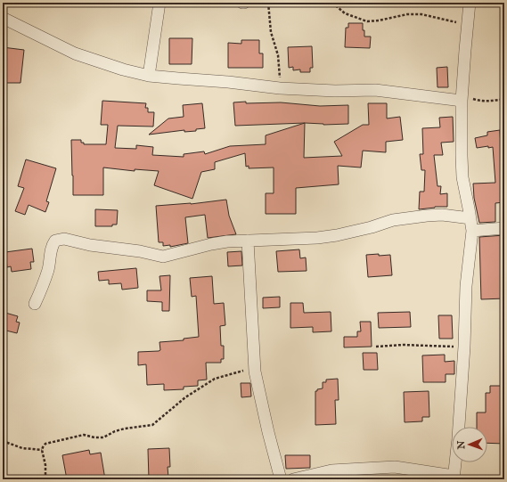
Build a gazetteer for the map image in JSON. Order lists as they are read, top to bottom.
{
  "north": "left"
}
